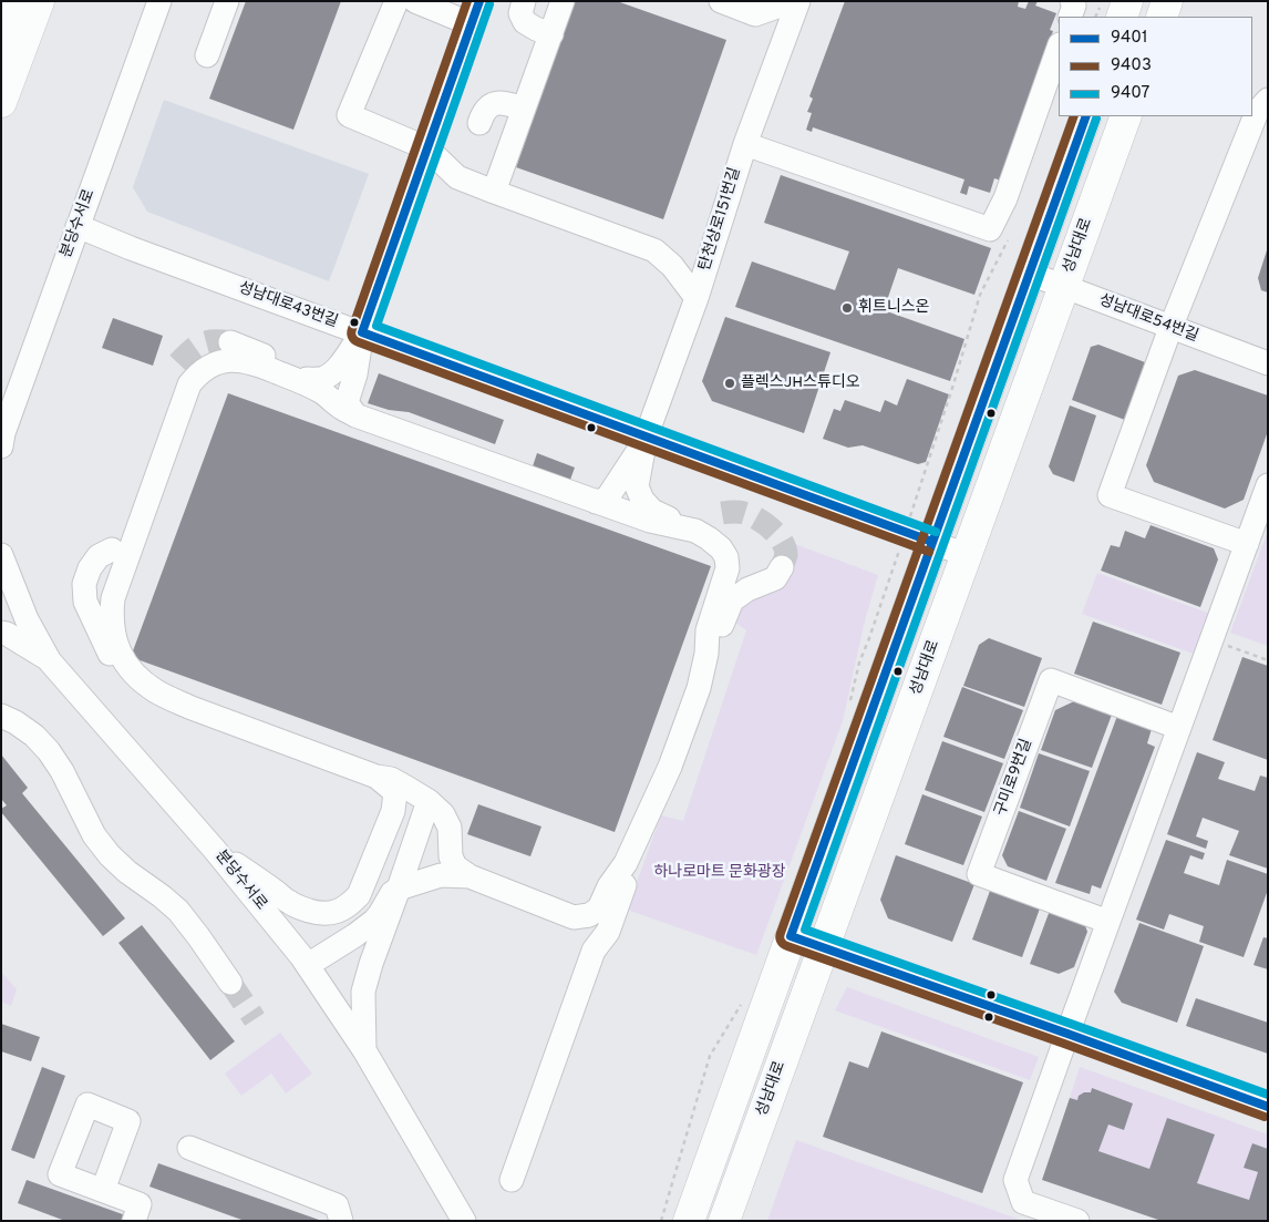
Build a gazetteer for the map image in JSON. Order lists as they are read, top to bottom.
{
  "streets": {
    "main road": ["성남대로"],
    "street": [
      "탄천상로151번길",
      "분당수서로",
      "성남대로43번길",
      "성남대로54번길",
      "구미로9번길"
    ]
  },
  "crossings": [
    ["탄천상로151번길", "성남대로43번길"],
    ["분당수서로", "성남대로43번길"],
    ["성남대로", "성남대로43번길"],
    ["성남대로", "성남대로54번길"]
  ],
  "parks": ["하나로마트 문화광장"],
  "places": ["휘트니스온", "플렉스JH스튜디오"],
  "lines": ["transit line 9401", "transit line 9403", "transit line 9407"],
  "legend": ["9401", "9403", "9407"]
}
